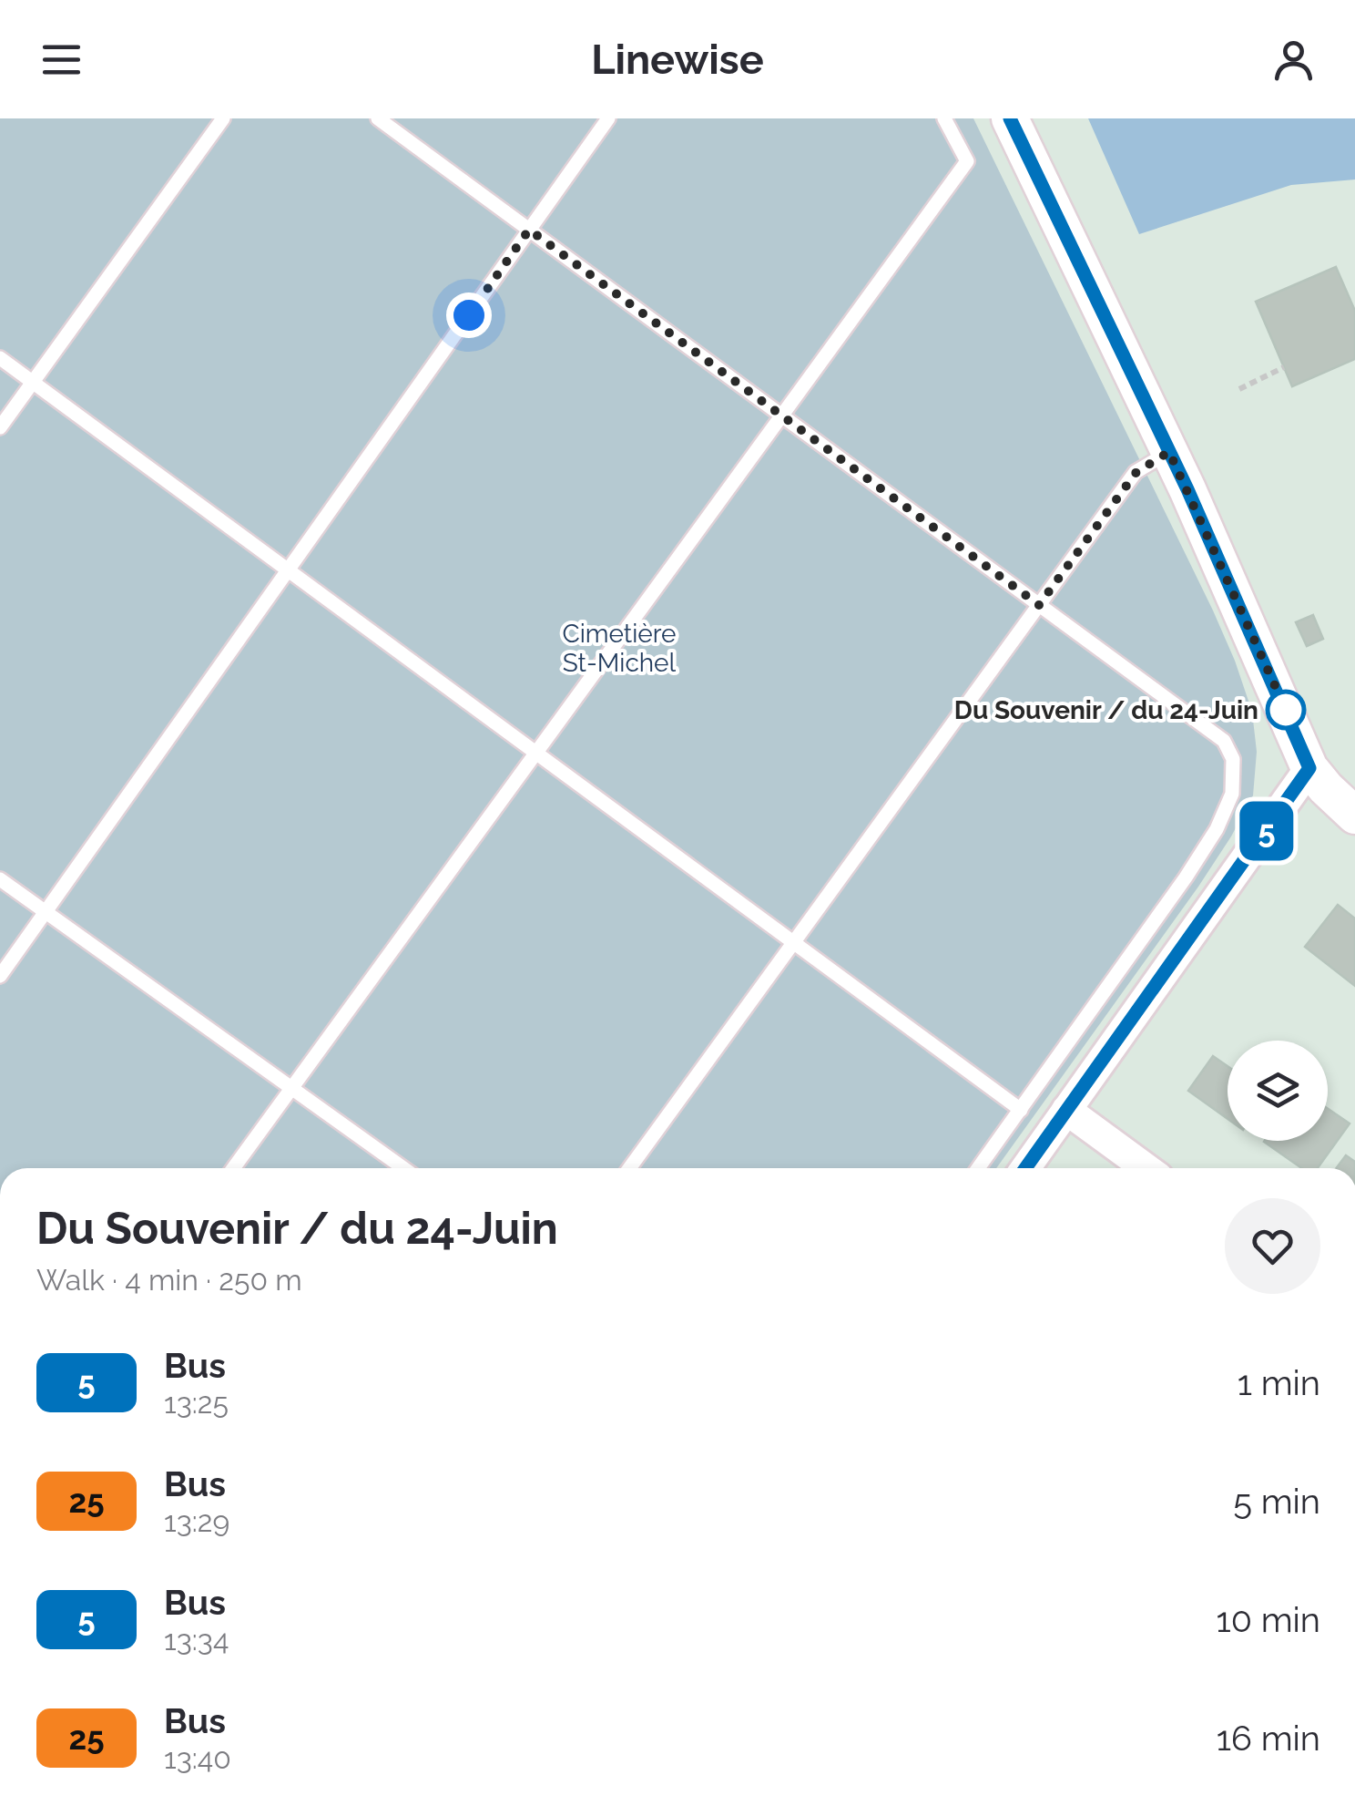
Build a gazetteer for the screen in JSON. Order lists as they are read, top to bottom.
{
  "parks": ["Cimetière St-Michel"],
  "places": ["Du Souvenir / du 24-Juin"],
  "lines": ["bus line 5"],
  "page": {
    "header": "Linewise",
    "on_map": "5",
    "heading": ["Du Souvenir / du 24-Juin", "Walk · 4 min · 250 m"],
    "list": [
      {
        "mark": "5",
        "name": "Bus",
        "note": "13:25",
        "value": "1 min"
      },
      {
        "mark": "25",
        "name": "Bus",
        "note": "13:29",
        "value": "5 min"
      },
      {
        "mark": "5",
        "name": "Bus",
        "note": "13:34",
        "value": "10 min"
      },
      {
        "mark": "25",
        "name": "Bus",
        "note": "13:40",
        "value": "16 min"
      }
    ]
  }
}
